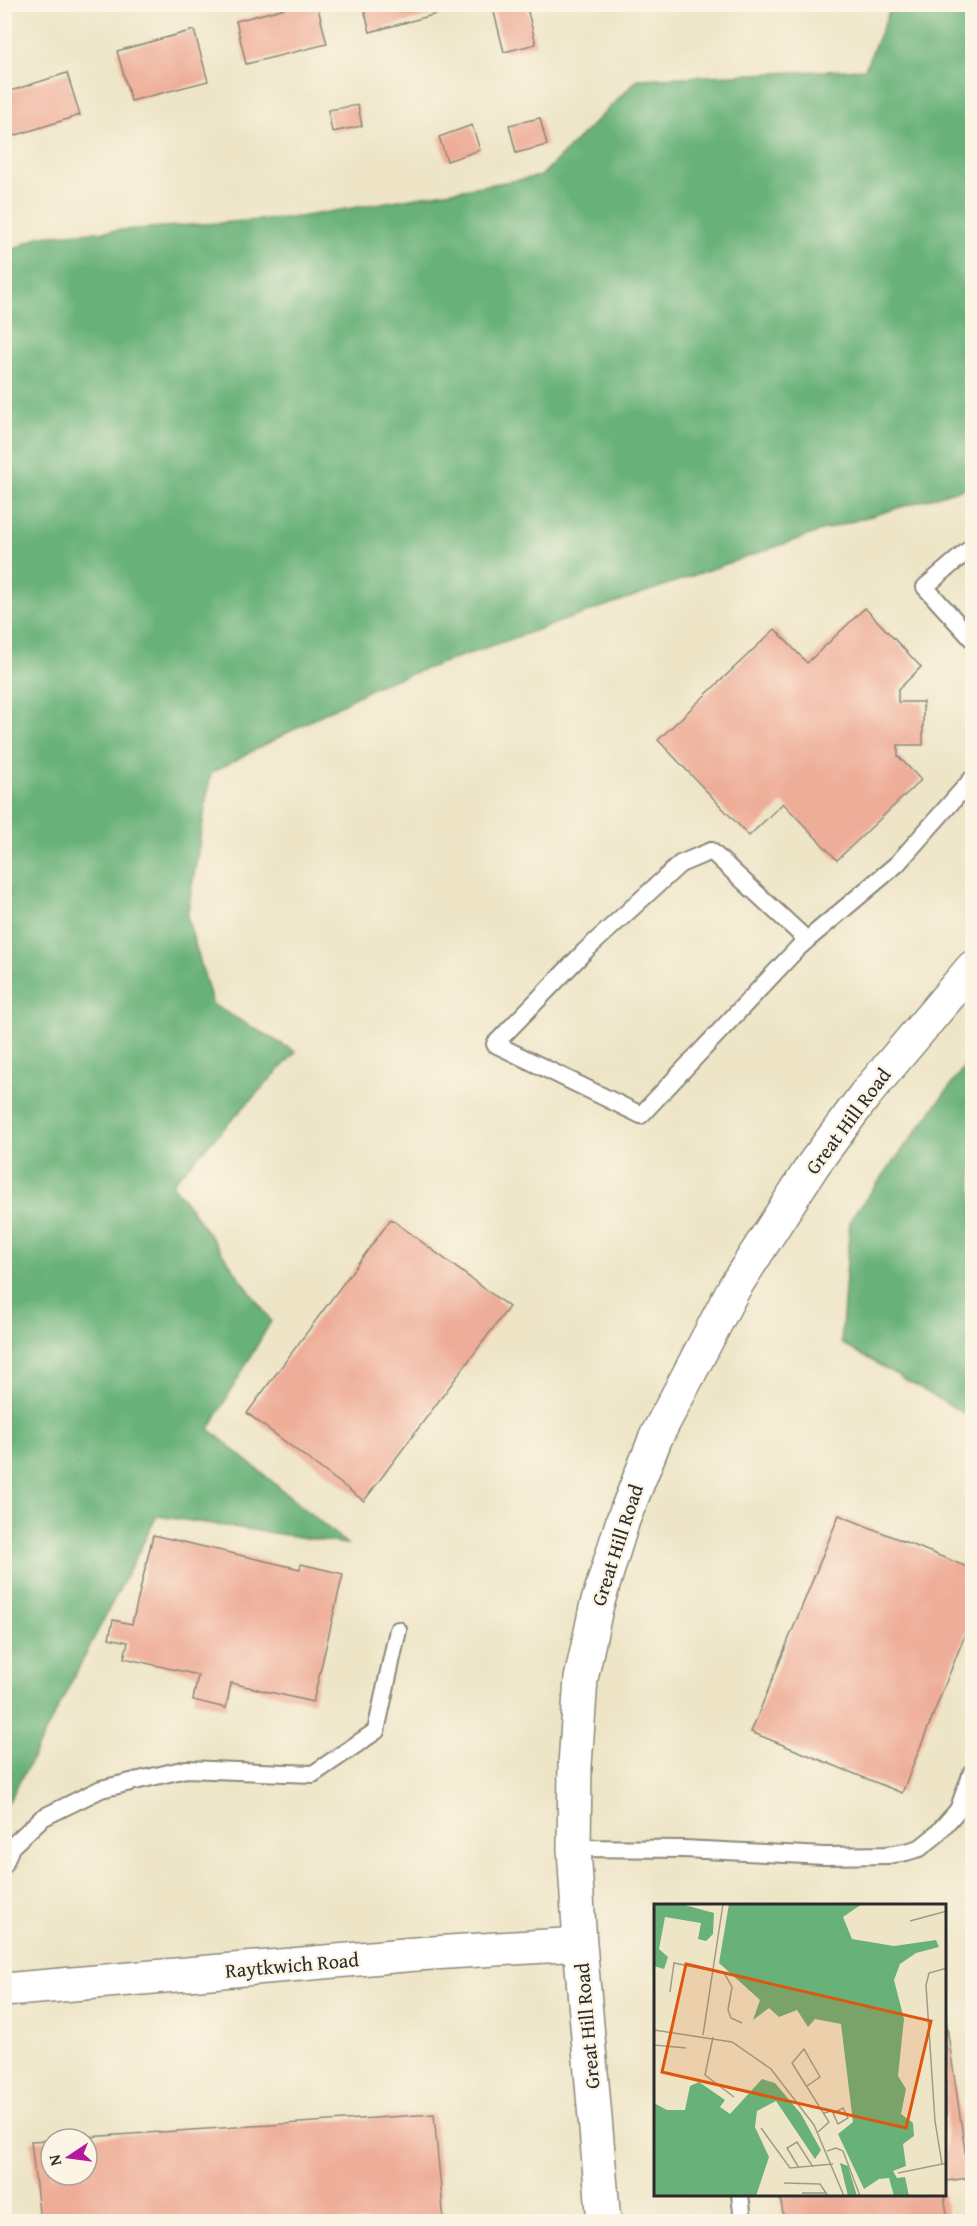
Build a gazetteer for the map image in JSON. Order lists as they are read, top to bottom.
{
  "streets": {
    "street": ["Great Hill Road", "Raytkwich Road"]
  },
  "crossings": [
    ["Great Hill Road", "Raytkwich Road"]
  ],
  "north": "left"
}
